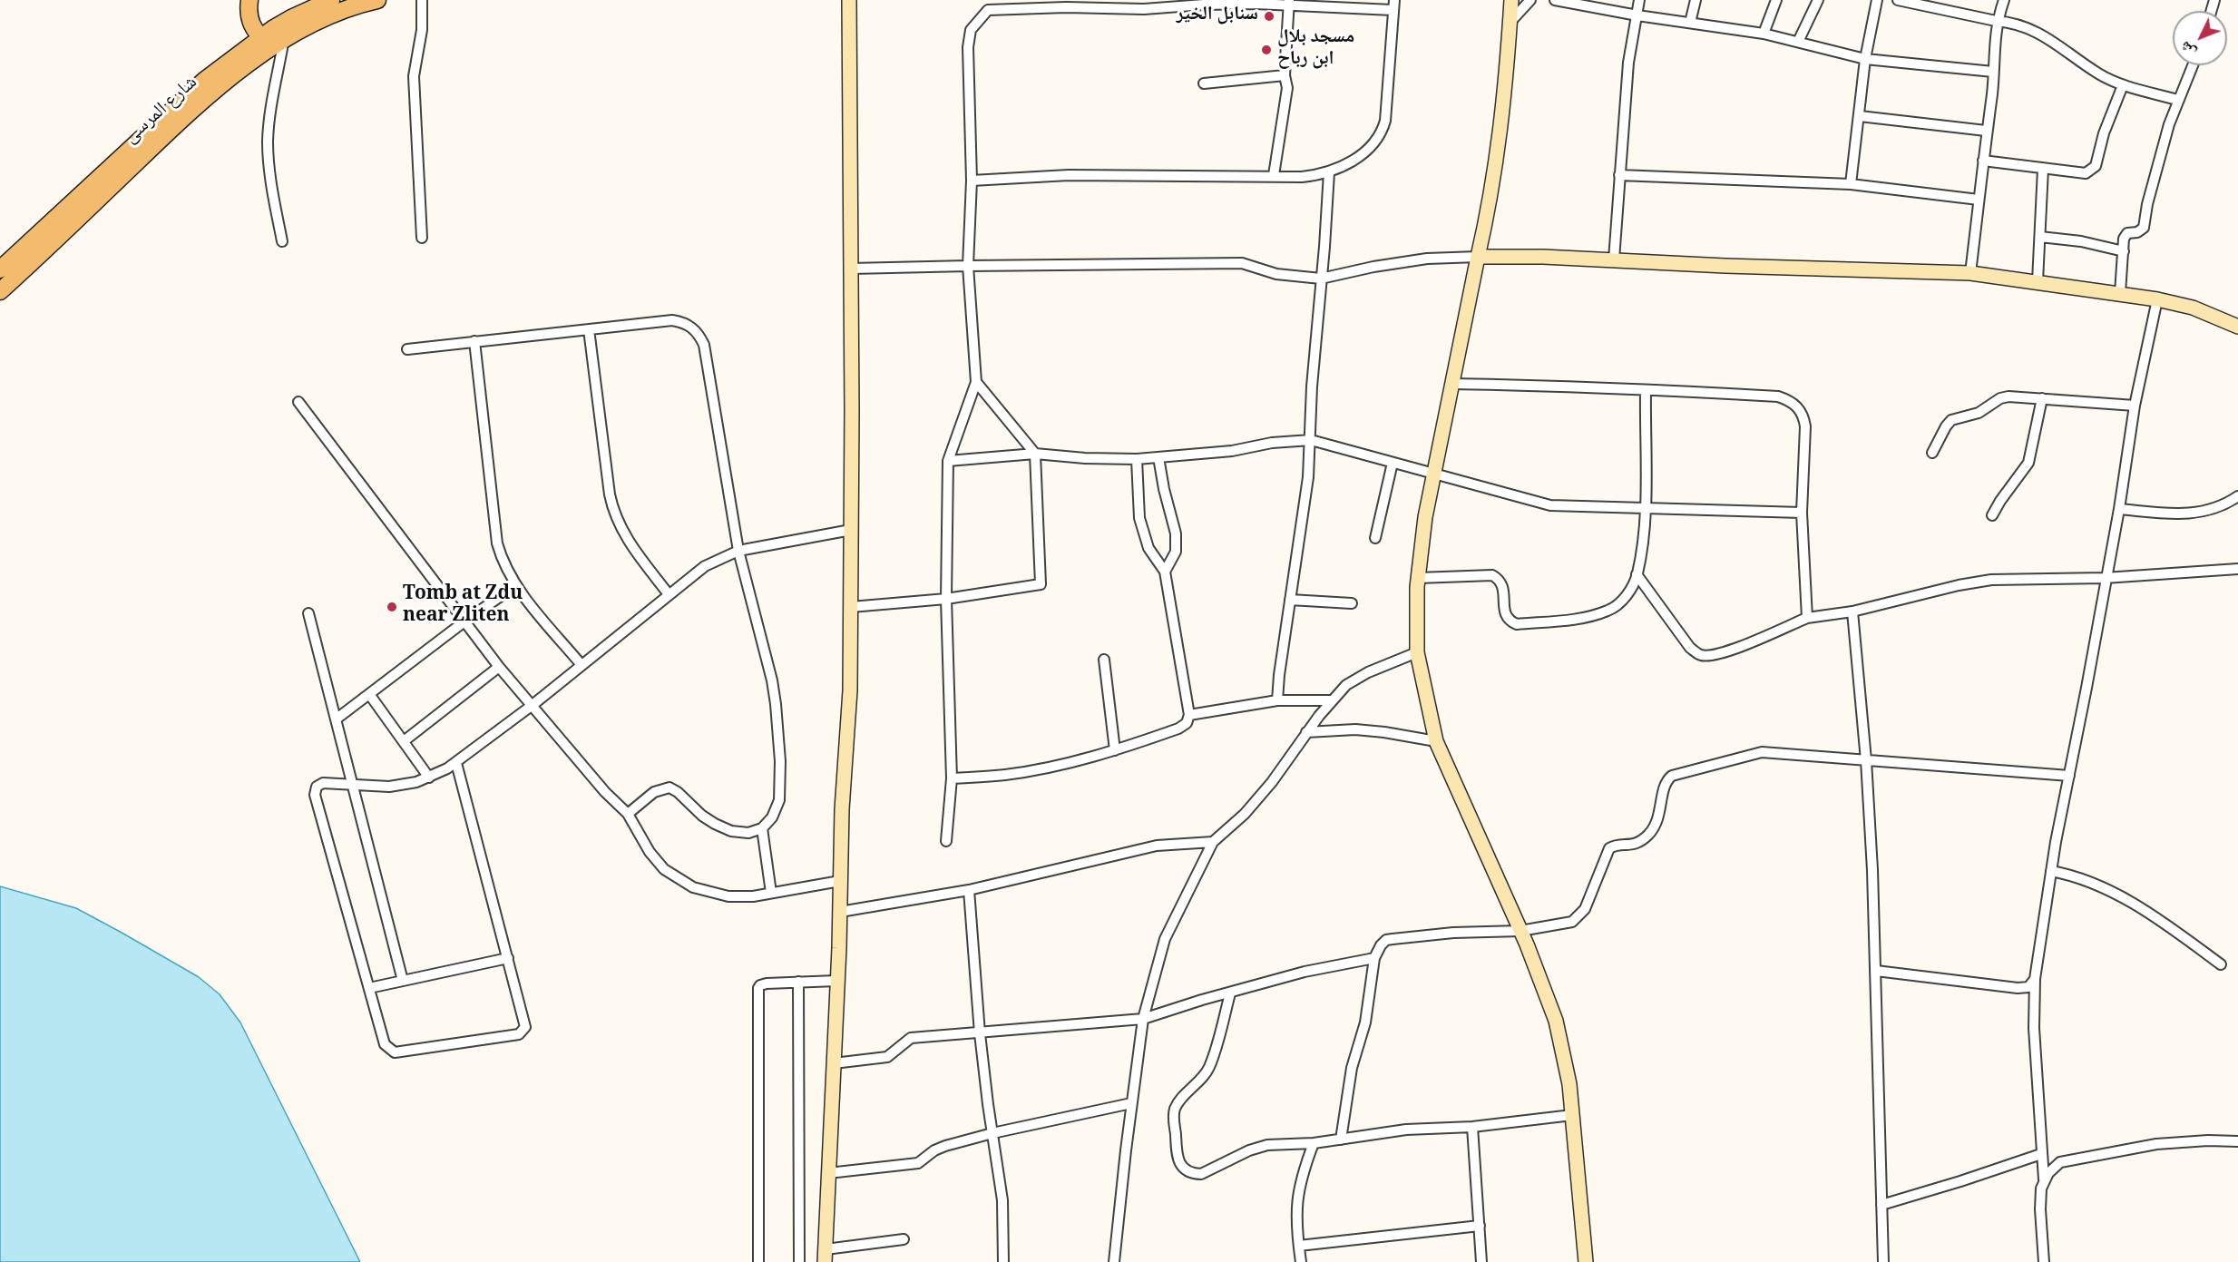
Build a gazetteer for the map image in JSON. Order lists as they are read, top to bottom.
{
  "streets": {
    "main road": ["شارع المرسى"]
  },
  "places": ["سنابل الخير", "مسجد بلال ابن رباح", "Tomb at Zdu near Zliten"],
  "north": "bottom left"
}
